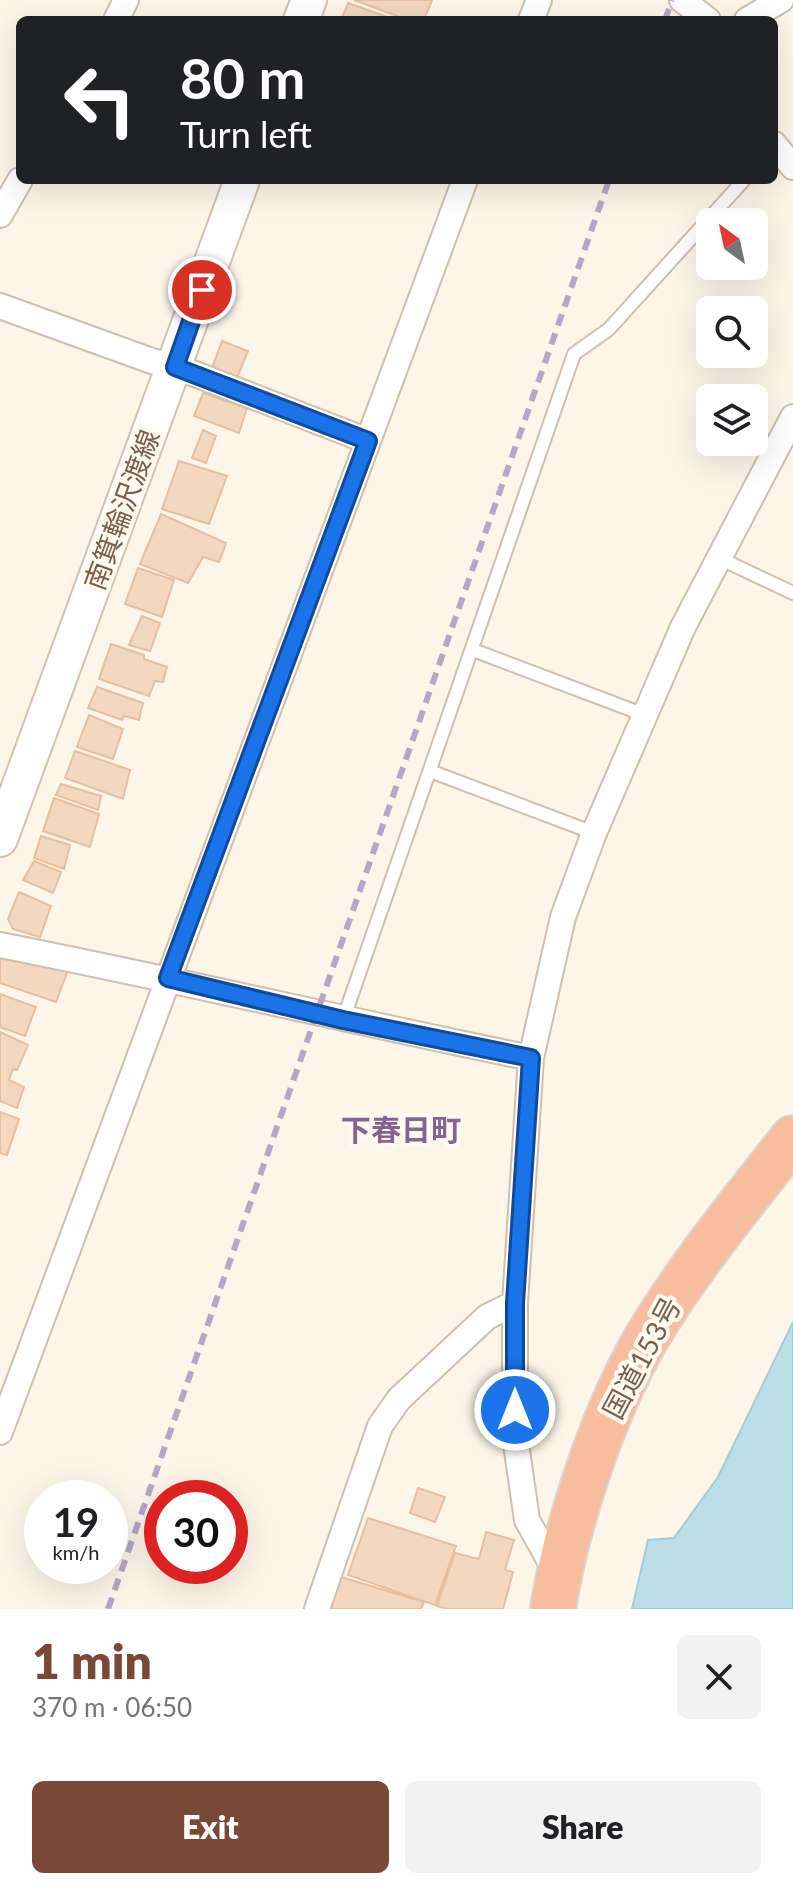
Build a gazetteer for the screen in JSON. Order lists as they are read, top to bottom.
{
  "streets": {
    "highway": ["国道153号"],
    "main road": ["南箕輪沢渡線"]
  },
  "districts": ["下春日町"],
  "north": "top left",
  "page": {
    "turn": ["80 m", "Turn left"],
    "speed": "19 km/h",
    "limit": "30",
    "heading": ["1 min", "370 m · 06:50"],
    "buttons": ["Exit", "Share"]
  }
}
